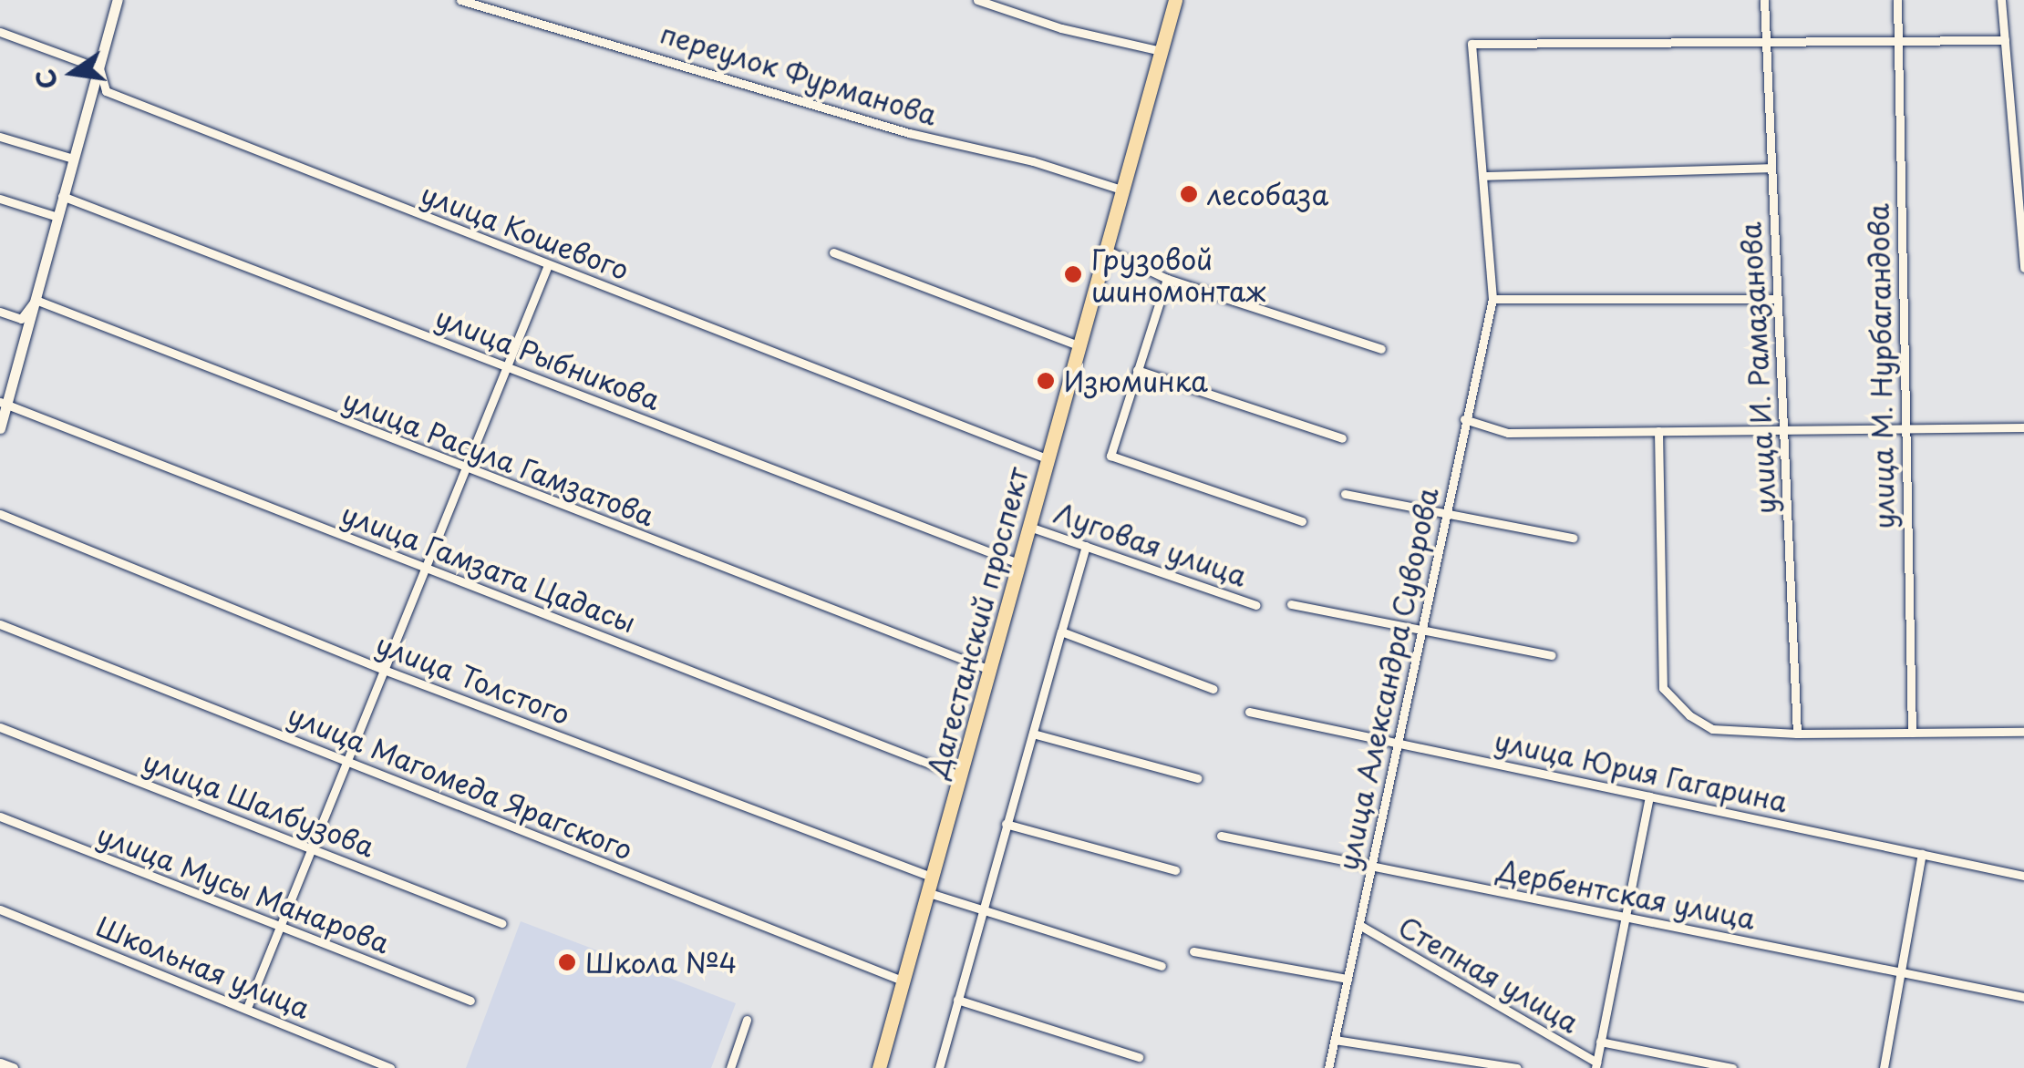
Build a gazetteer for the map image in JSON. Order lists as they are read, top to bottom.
{
  "streets": {
    "highway": ["Дагестанский проспект"],
    "street": [
      "переулок Фурманова",
      "улица Кошевого",
      "улица Рыбникова",
      "улица М. Нурбагандова",
      "улица И. Рамазанова",
      "улица Расула Гамзатова",
      "Луговая улица",
      "улица Гамзата Цадасы",
      "улица Толстого",
      "улица Александра Суворова",
      "улица Юрия Гагарина",
      "улица Магомеда Ярагского",
      "улица Шалбузова",
      "улица Мусы Манарова",
      "Дербентская улица",
      "Школьная улица",
      "Степная улица"
    ]
  },
  "crossings": [
    ["переулок Фурманова", "Дагестанский проспект"],
    ["улица Кошевого", "Дагестанский проспект"],
    ["улица Рыбникова", "Дагестанский проспект"],
    ["улица И. Рамазанова", "улица Александра Суворова"],
    ["улица Расула Гамзатова", "Дагестанский проспект"],
    ["Луговая улица", "Дагестанский проспект"],
    ["улица Гамзата Цадасы", "Дагестанский проспект"],
    ["Дагестанский проспект", "улица Толстого"],
    ["Дагестанский проспект", "улица Магомеда Ярагского"],
    ["улица Александра Суворова", "улица Юрия Гагарина"],
    ["улица Александра Суворова", "Дербентская улица"],
    ["улица Александра Суворова", "Степная улица"]
  ],
  "places": [
    "лесобаза",
    "Грузовой шиномонтаж",
    "Изюминка",
    "Школа №4"
  ],
  "north": "left"
}
